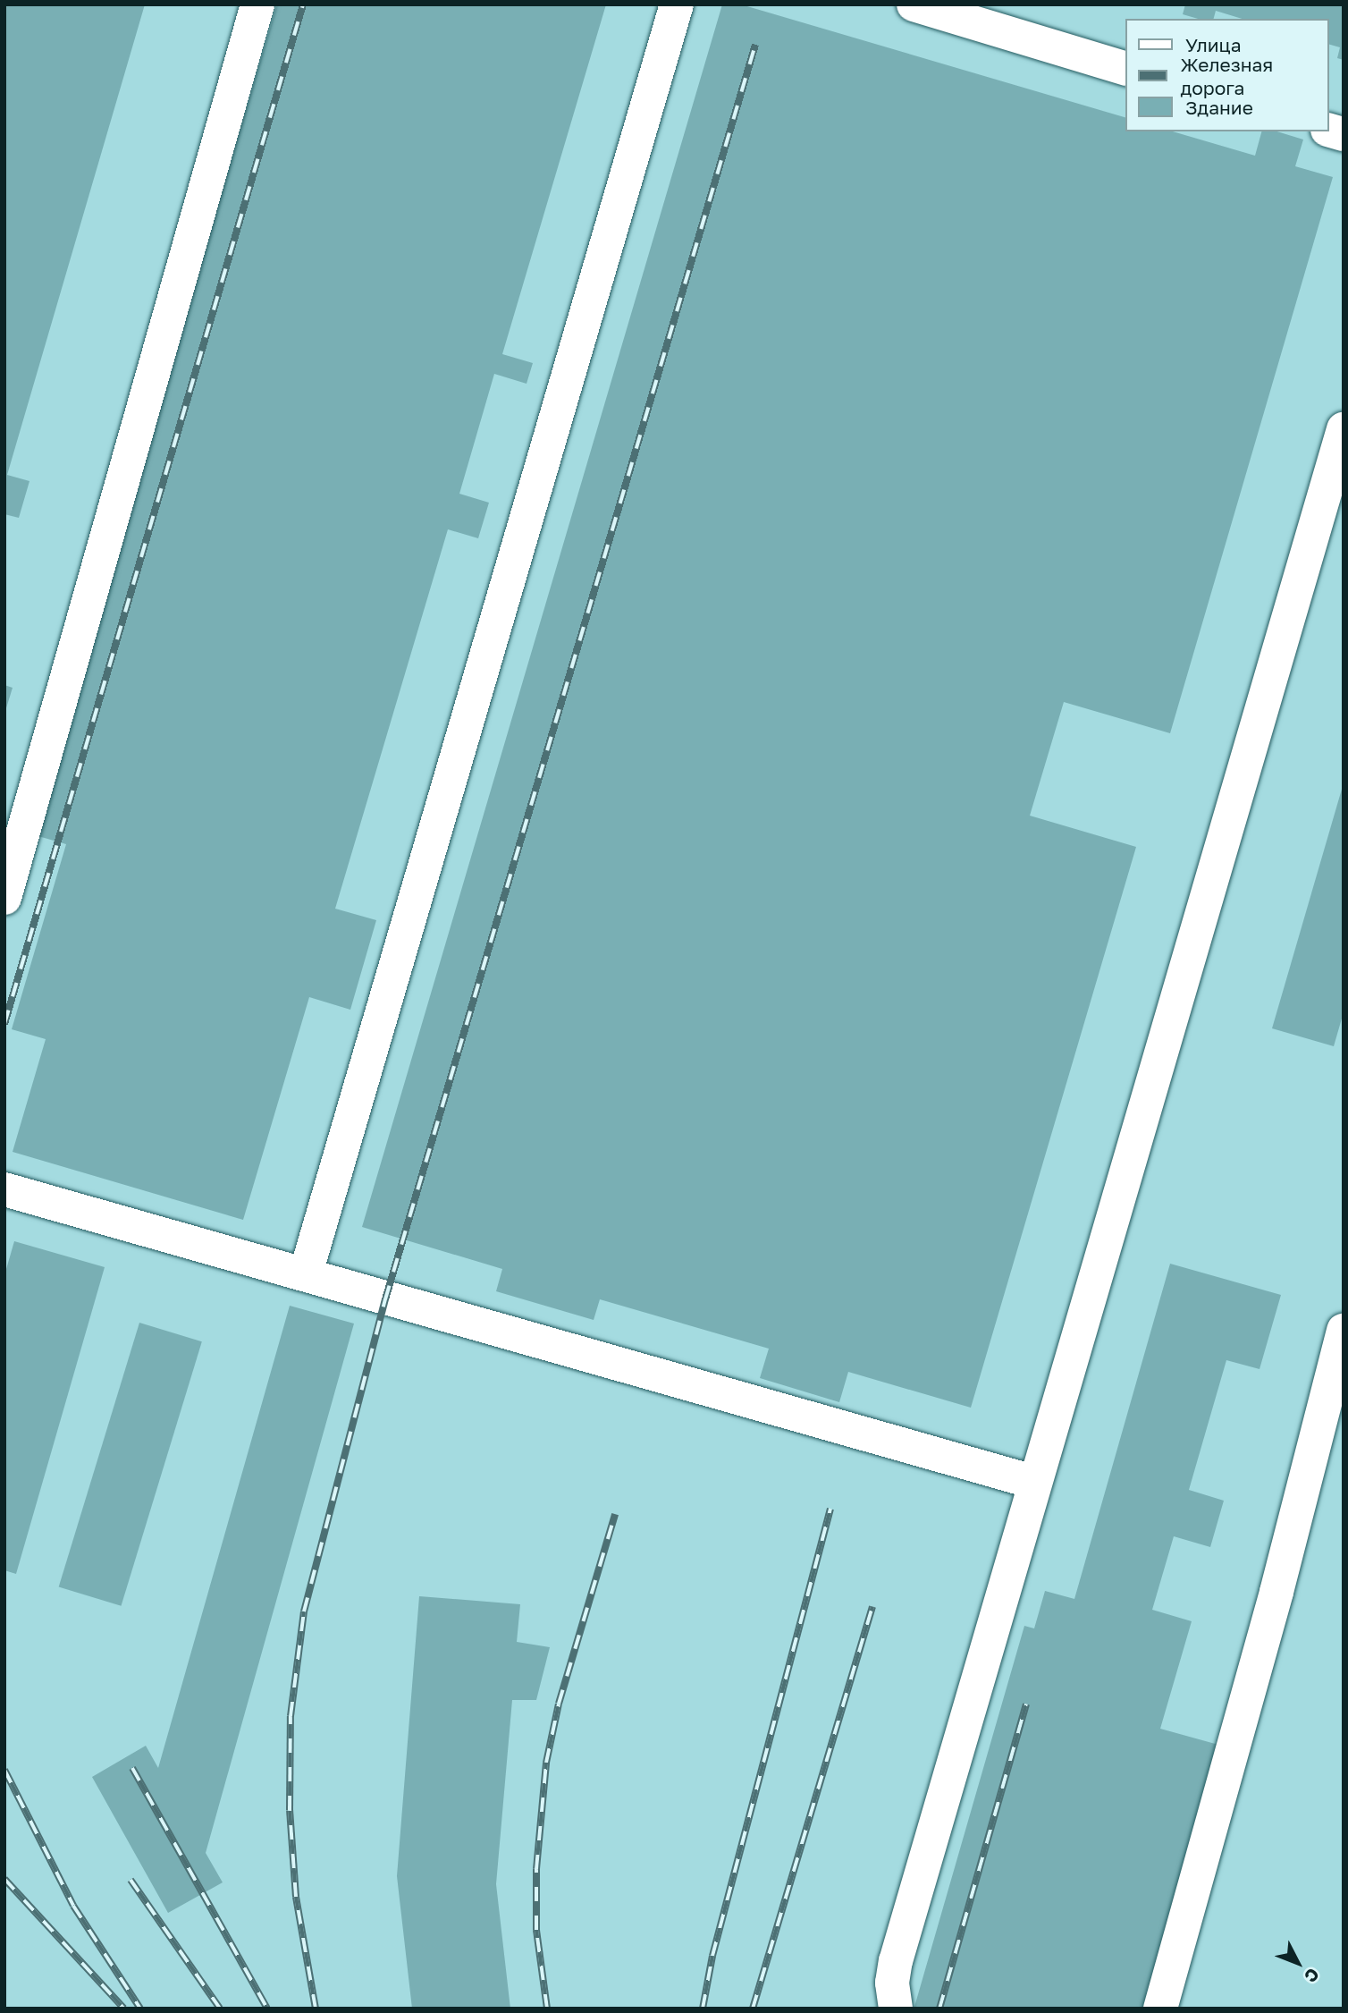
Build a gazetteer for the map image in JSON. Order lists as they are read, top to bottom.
{
  "legend": ["Улица", "Железная дорога", "Здание"],
  "north": "bottom right"
}
